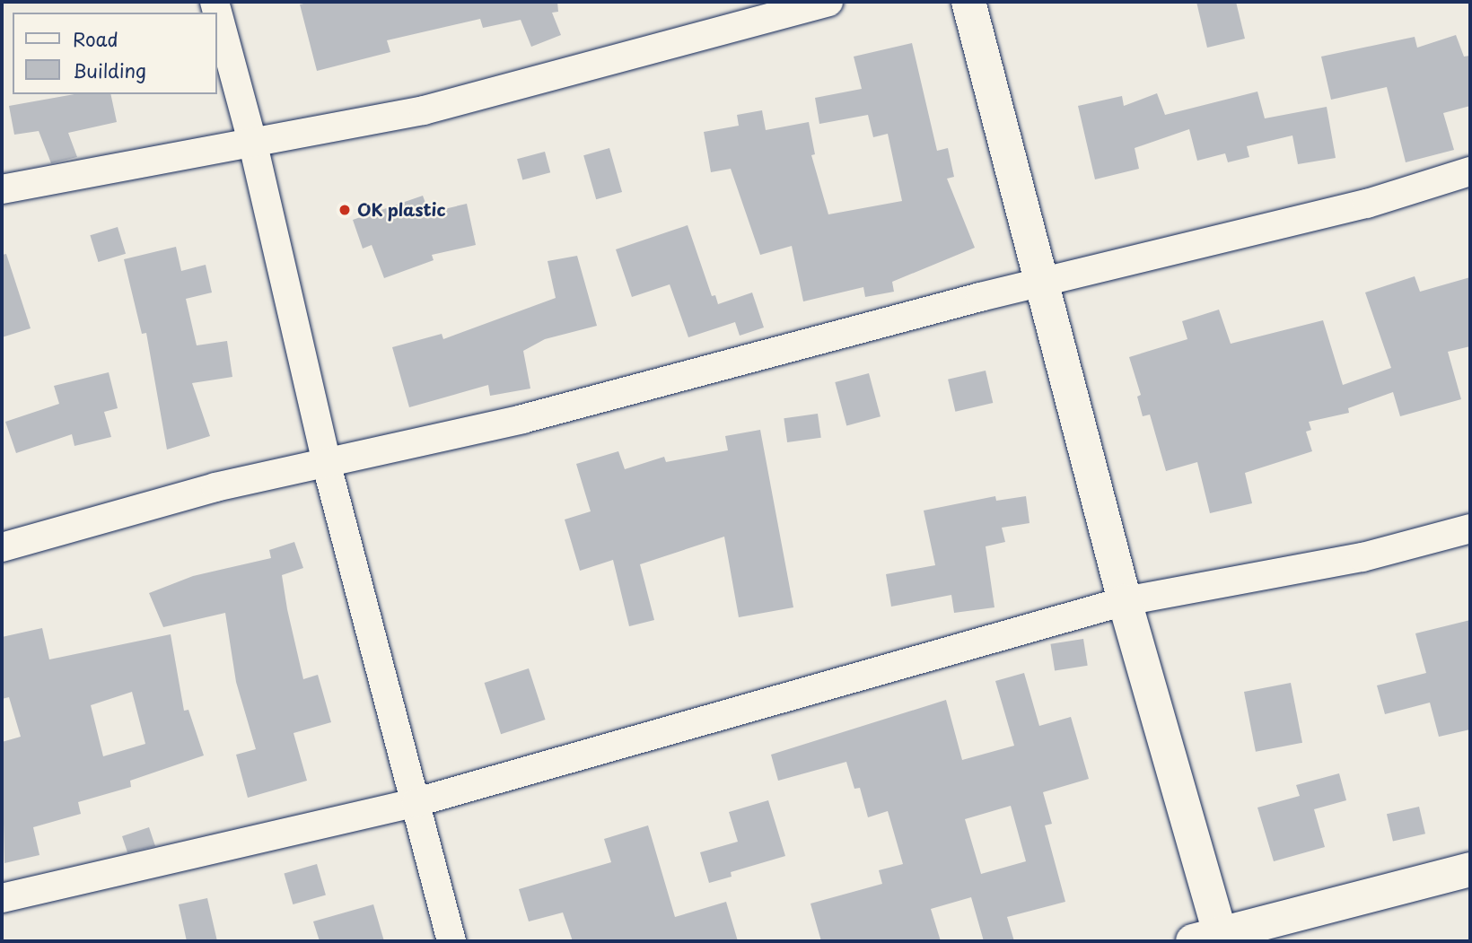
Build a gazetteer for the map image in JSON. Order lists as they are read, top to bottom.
{
  "places": ["OK plastic"],
  "legend": ["Road", "Building"]
}
